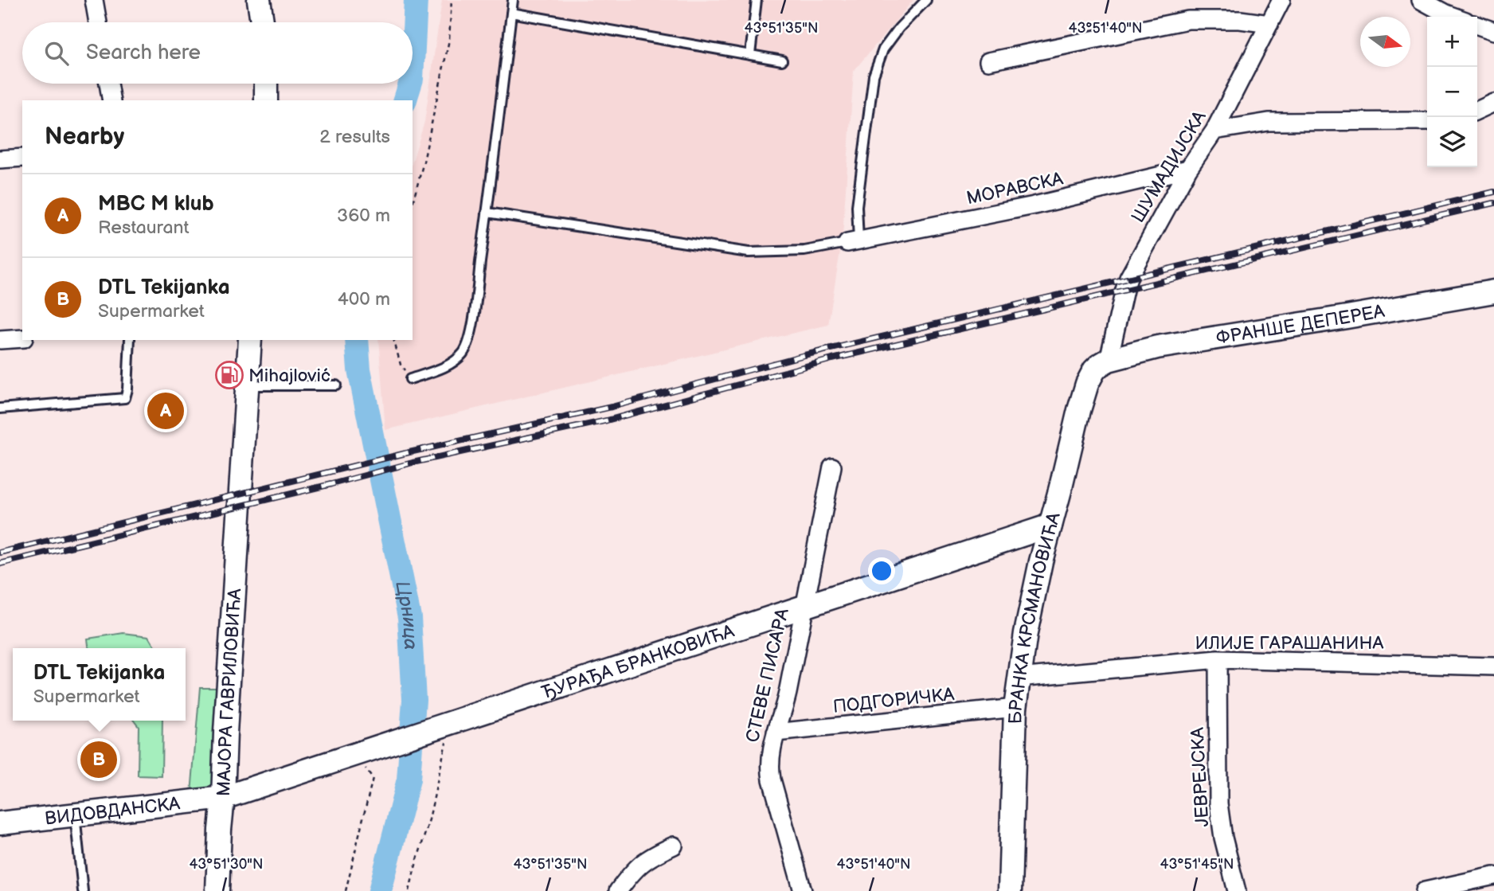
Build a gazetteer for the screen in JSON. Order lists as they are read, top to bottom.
{
  "streets": {
    "main road": [
      "ФРАНШЕ ДЕПЕРЕА",
      "БРАНКА КРСМАНОВИЋА",
      "ЂУРАЂА БРАНКОВИЋА",
      "МАЈОРА ГАВРИЛОВИЋА",
      "ВИДОВДАНСКА"
    ],
    "street": [
      "ШУМАДИЈСКА",
      "МОРАВСКА",
      "ИЛИЈЕ ГАРАШАНИНА",
      "СТЕВЕ ПИСАРА",
      "ПОДГОРИЧКА",
      "ЈЕВРЕЈСКА"
    ]
  },
  "crossings": [
    ["ШУМАДИЈСКА", "МОРАВСКА"],
    ["ШУМАДИЈСКА", "ФРАНШЕ ДЕПЕРЕА"],
    ["ШУМАДИЈСКА", "БРАНКА КРСМАНОВИЋА"],
    ["ФРАНШЕ ДЕПЕРЕА", "БРАНКА КРСМАНОВИЋА"],
    ["БРАНКА КРСМАНОВИЋА", "ИЛИЈЕ ГАРАШАНИНА"],
    ["БРАНКА КРСМАНОВИЋА", "ЂУРАЂА БРАНКОВИЋА"],
    ["БРАНКА КРСМАНОВИЋА", "ПОДГОРИЧКА"],
    ["ИЛИЈЕ ГАРАШАНИНА", "ЈЕВРЕЈСКА"],
    ["ЂУРАЂА БРАНКОВИЋА", "СТЕВЕ ПИСАРА"],
    ["ЂУРАЂА БРАНКОВИЋА", "МАЈОРА ГАВРИЛОВИЋА"],
    ["ЂУРАЂА БРАНКОВИЋА", "ВИДОВДАНСКА"],
    ["СТЕВЕ ПИСАРА", "ПОДГОРИЧКА"],
    ["МАЈОРА ГАВРИЛОВИЋА", "ВИДОВДАНСКА"]
  ],
  "water": ["Црница"],
  "places": {
    "fuel station": ["Mihajlović"]
  },
  "north": "right",
  "page": {
    "map_buttons": ["+", "−"],
    "search": "Search here",
    "heading": ["Nearby", "2 results"],
    "list": [
      {
        "mark": "A",
        "name": "MBC M klub",
        "note": "Restaurant",
        "value": "360 m"
      },
      {
        "mark": "B",
        "name": "DTL Tekijanka",
        "note": "Supermarket",
        "value": "400 m"
      }
    ],
    "pins": ["A", "B"],
    "popup": ["DTL Tekijanka", "Supermarket"]
  },
  "coordinates": [
    "43°51'35\"N",
    "43°51'40\"N",
    "43°51'30\"N",
    "43°51'45\"N"
  ]
}
